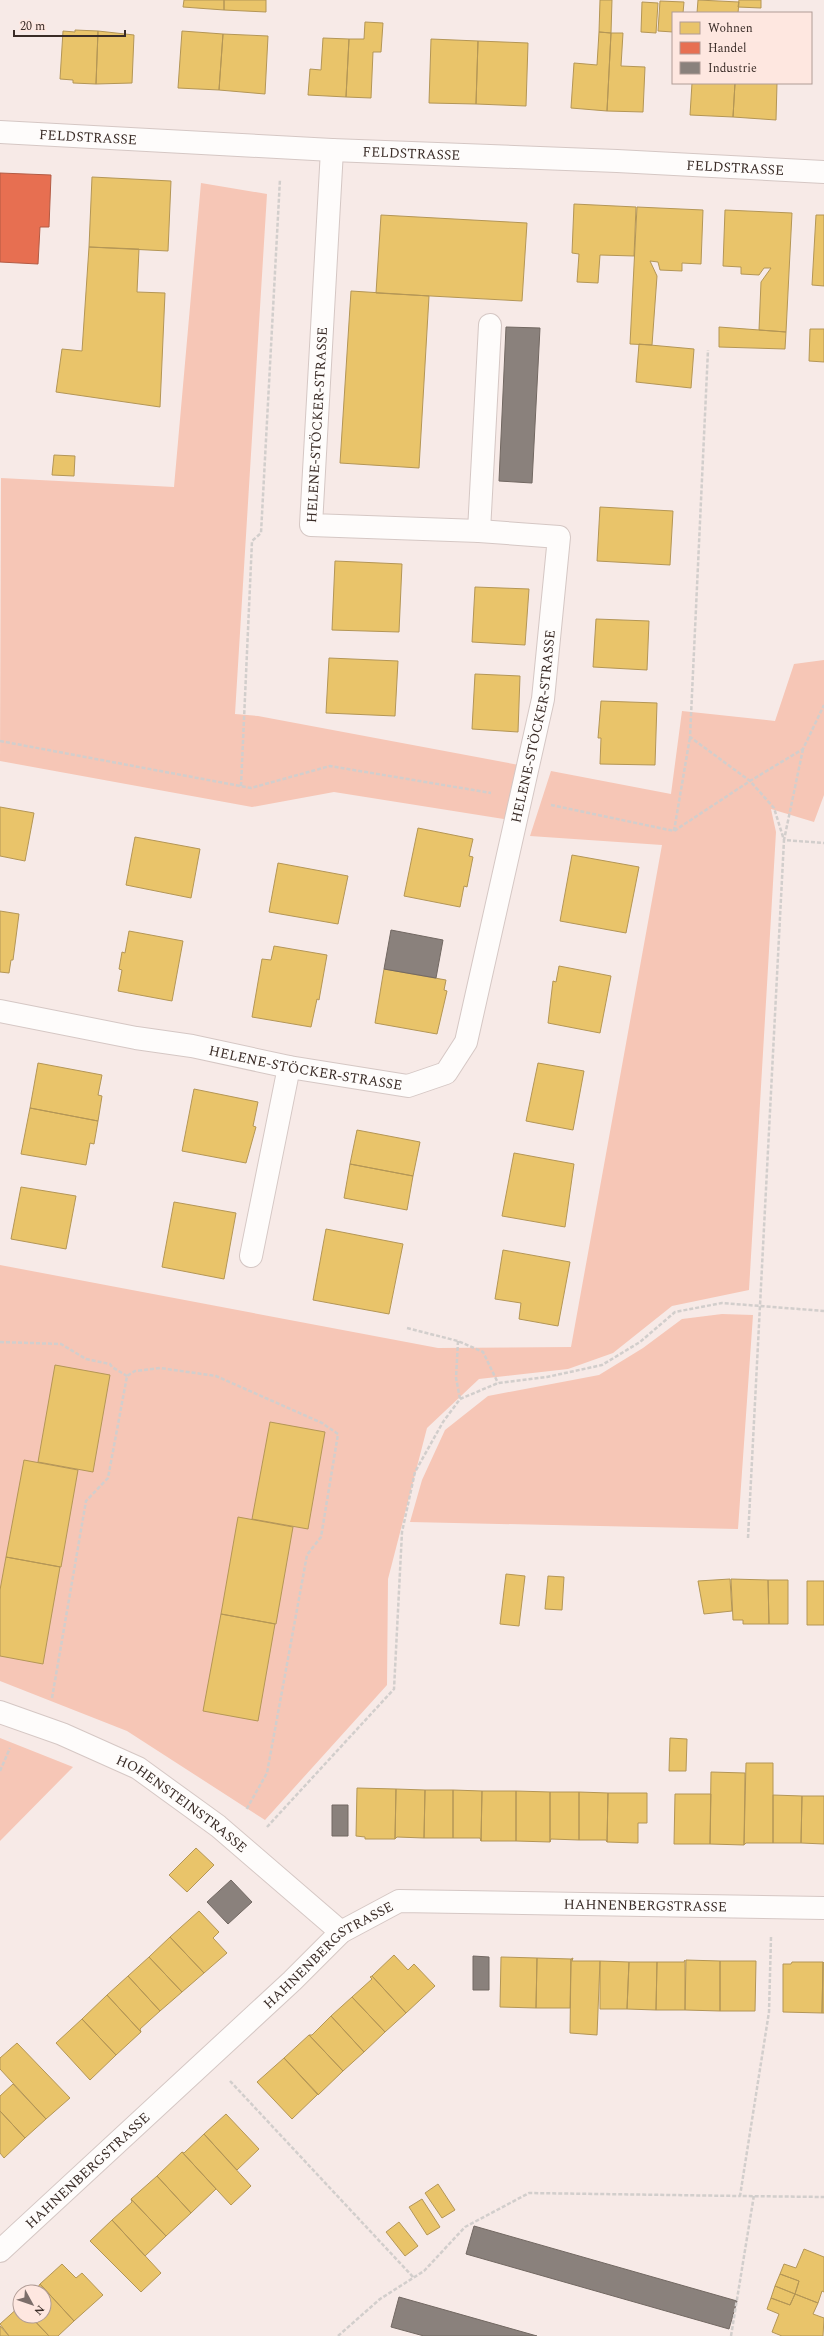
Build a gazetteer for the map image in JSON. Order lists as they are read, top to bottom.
{
  "streets": {
    "street": [
      "FELDSTRASSE",
      "HELENE-STÖCKER-STRASSE",
      "HOHENSTEINSTRASSE",
      "HAHNENBERGSTRASSE"
    ]
  },
  "crossings": [
    ["FELDSTRASSE", "HELENE-STÖCKER-STRASSE"],
    ["HOHENSTEINSTRASSE", "HAHNENBERGSTRASSE"]
  ],
  "legend": ["Wohnen", "Handel", "Industrie"],
  "scale_bar": "20 m",
  "north": "bottom right"
}
